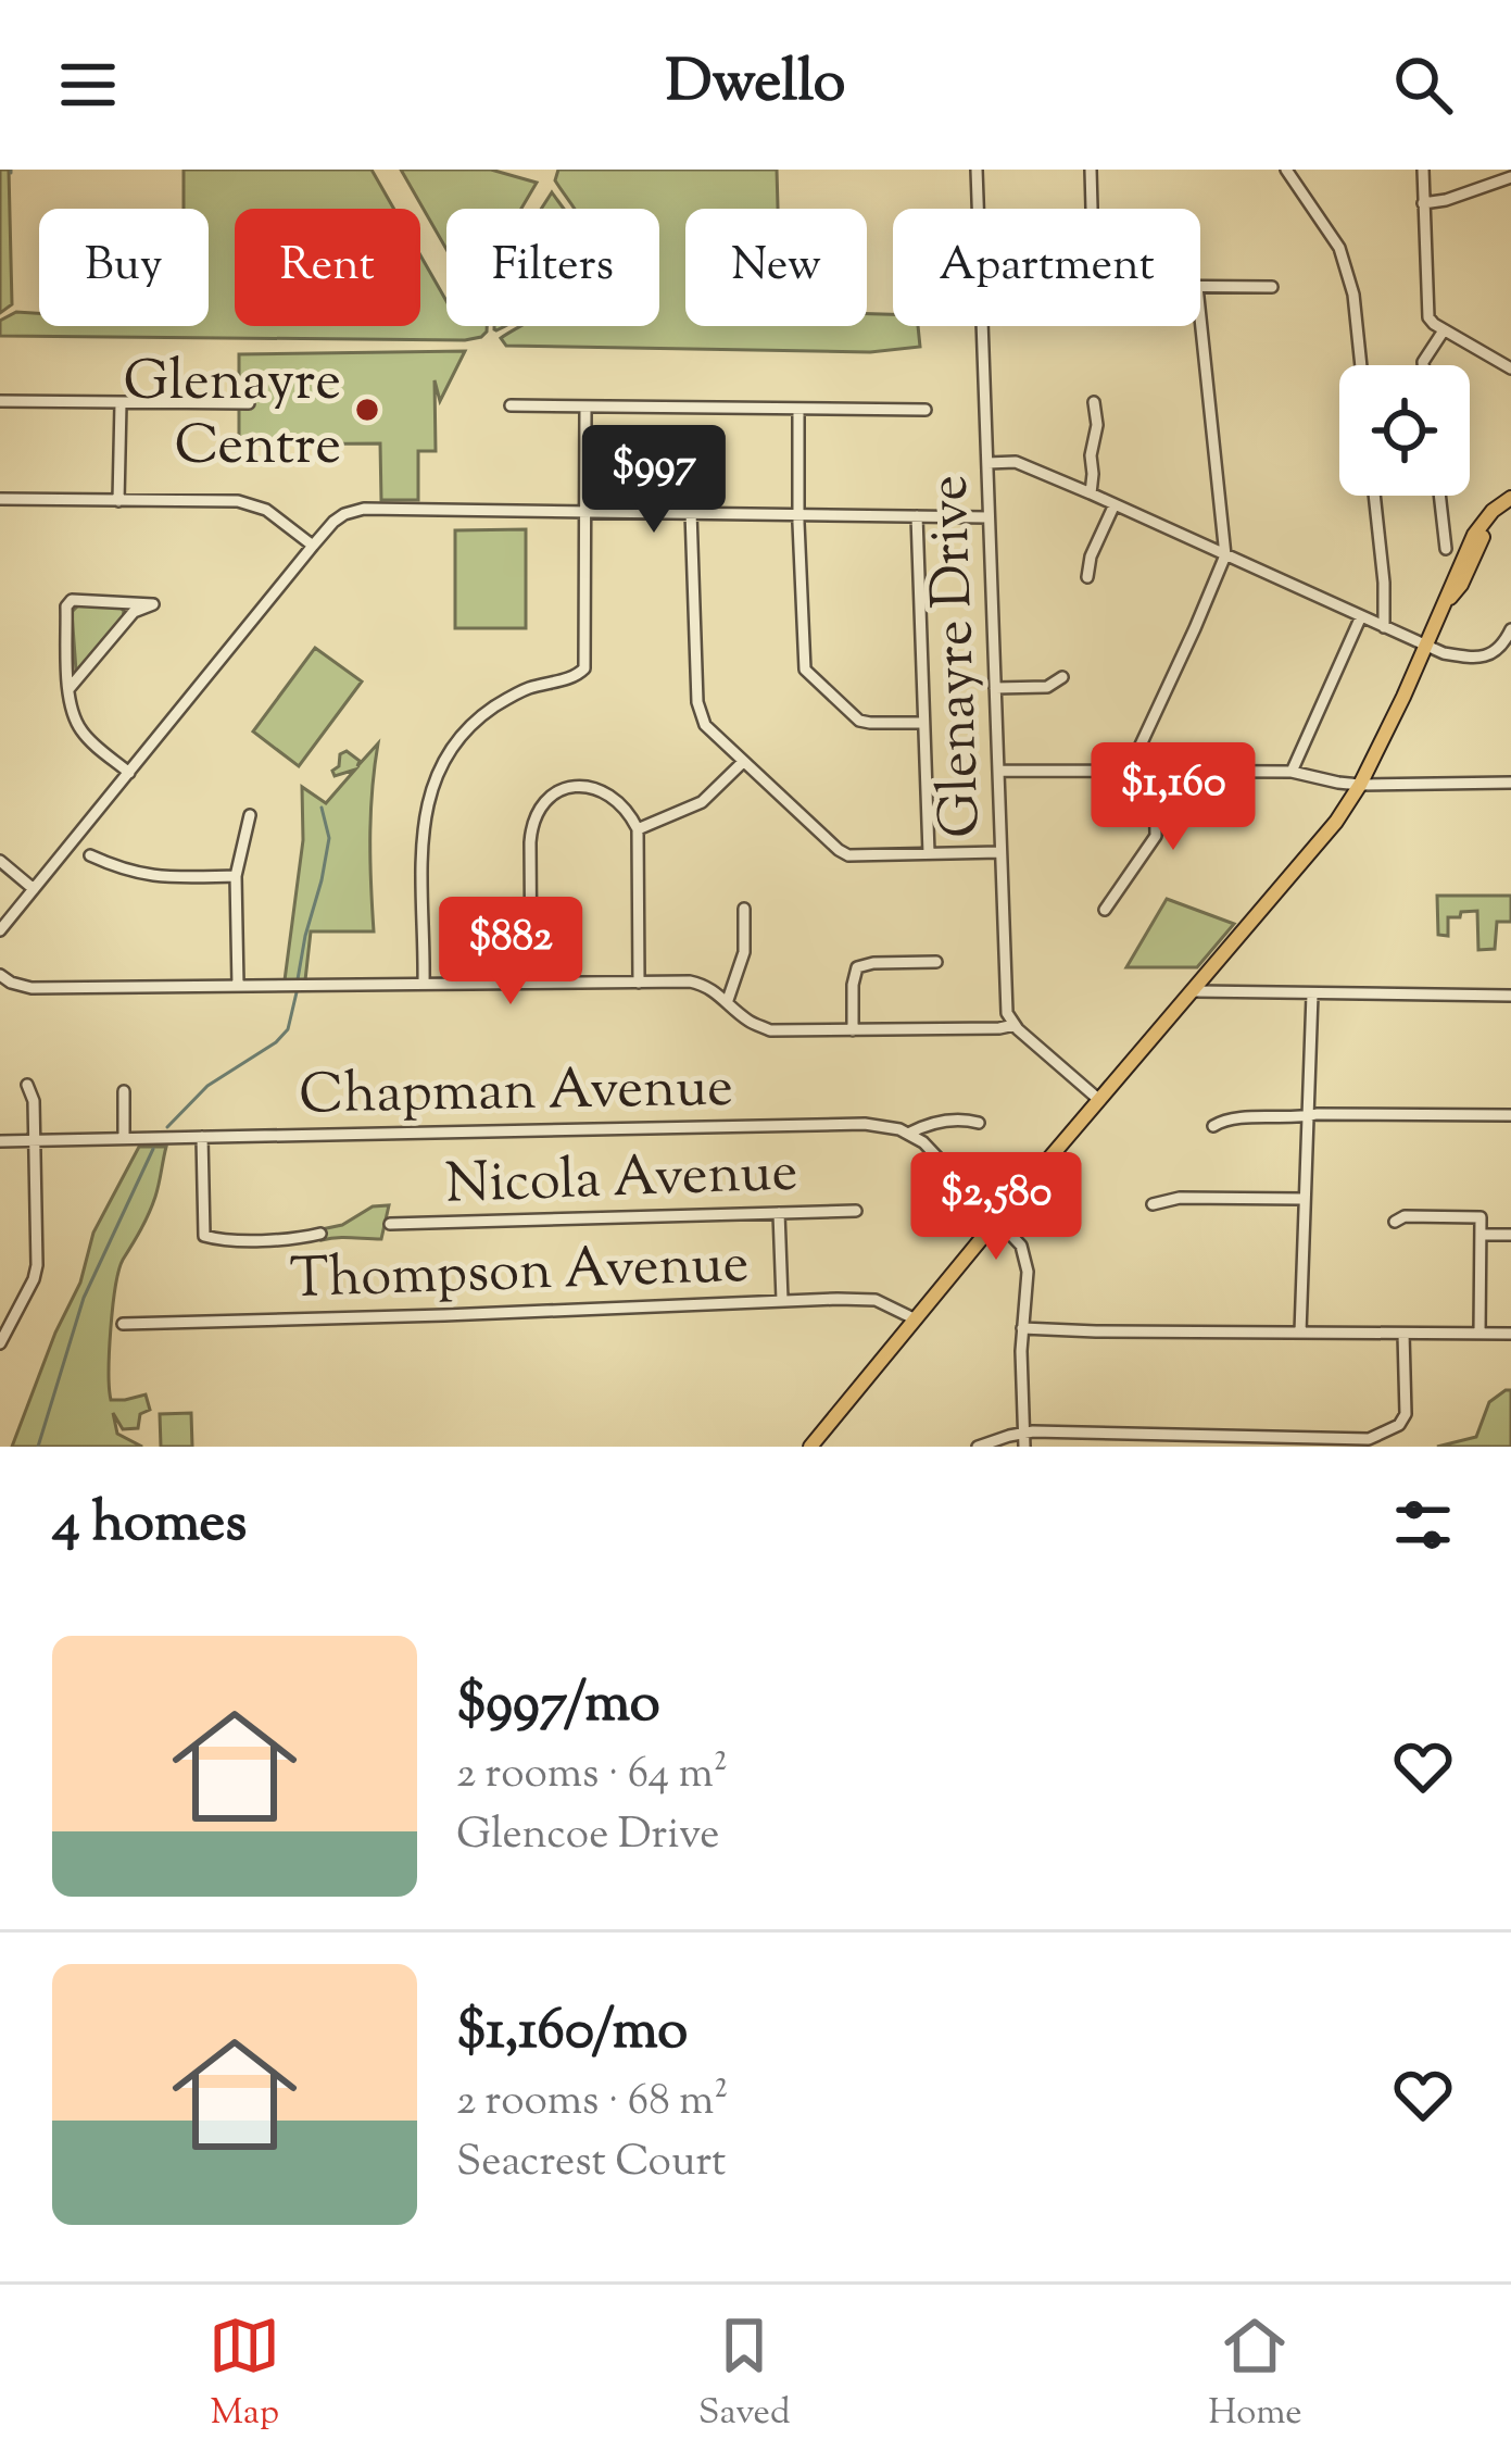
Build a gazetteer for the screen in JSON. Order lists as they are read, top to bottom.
{
  "streets": {
    "street": [
      "Glenayre Drive",
      "Chapman Avenue",
      "Nicola Avenue",
      "Thompson Avenue"
    ]
  },
  "places": ["Glenayre Centre"],
  "page": {
    "header": "Dwello",
    "chip": [
      "Buy",
      "Rent",
      "Filters",
      "New",
      "Apartment"
    ],
    "price": [
      "$997",
      "$1,160",
      "$882",
      "$2,580"
    ],
    "heading": "4 homes",
    "list": [
      {
        "name": "$997/mo",
        "note": "2 rooms · 64 m² · Glencoe Drive"
      },
      {
        "name": "$1,160/mo",
        "note": "2 rooms · 68 m² · Seacrest Court"
      }
    ],
    "tabs": ["Map", "Saved", "Home"]
  }
}
